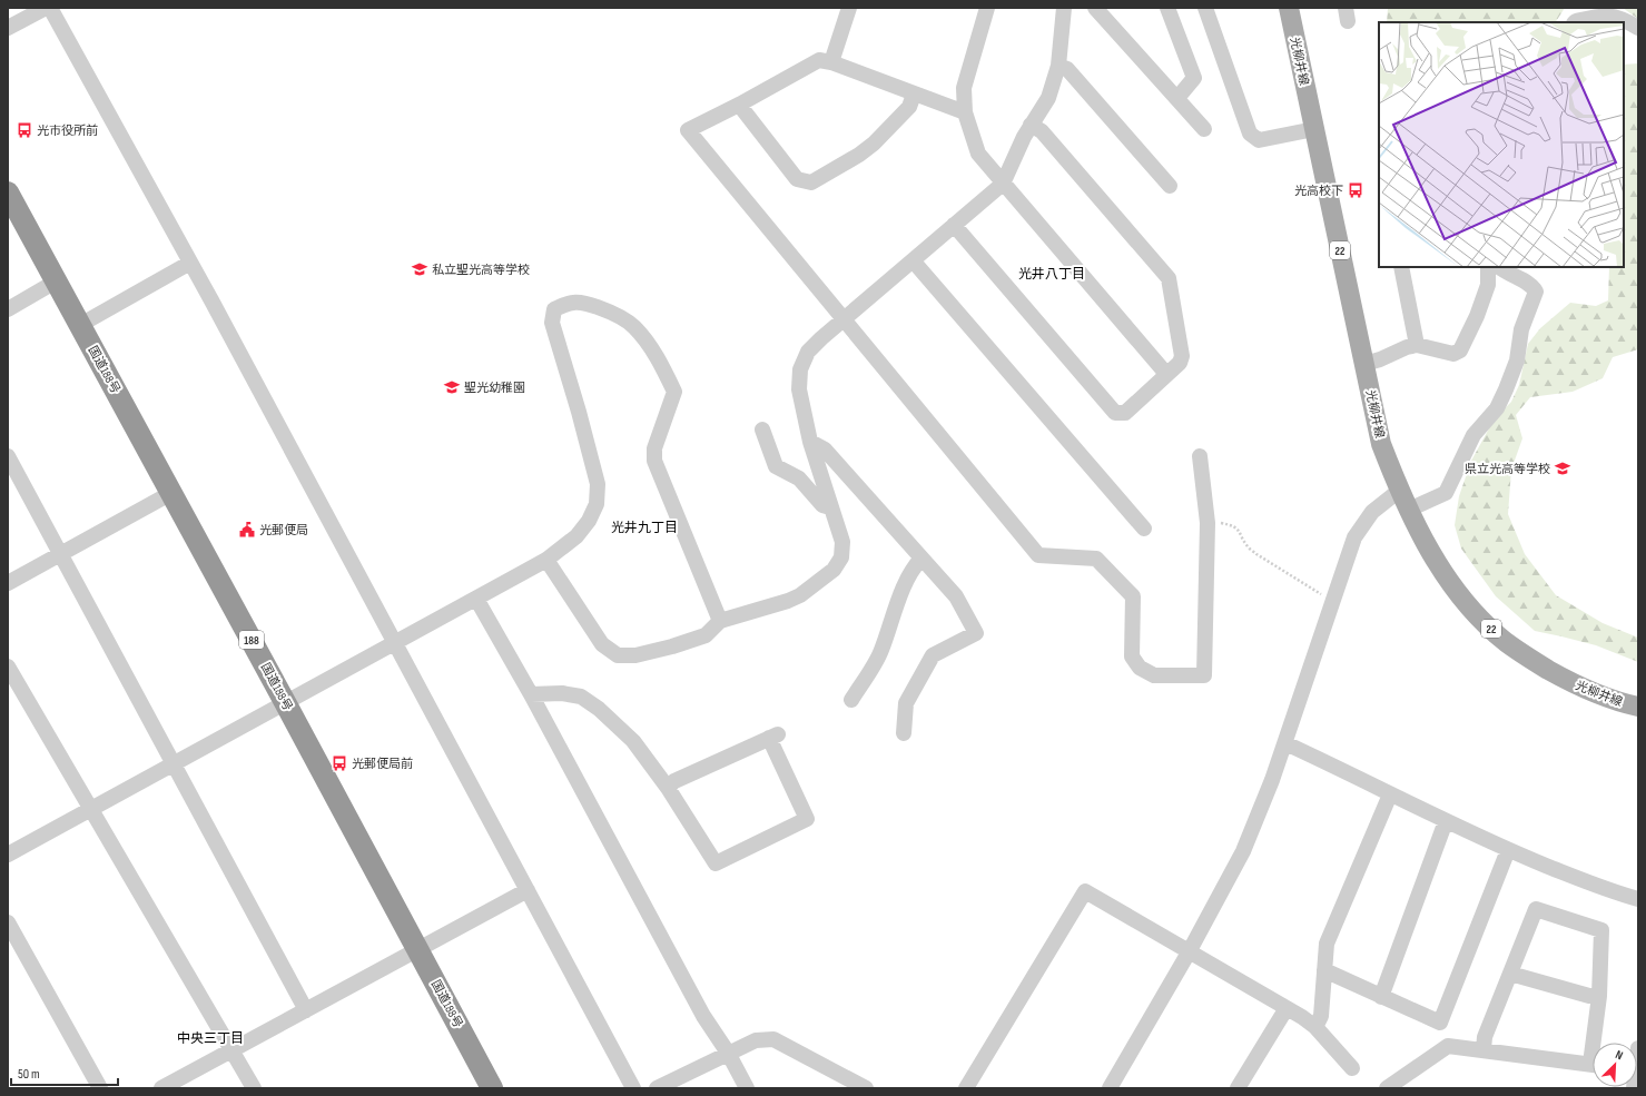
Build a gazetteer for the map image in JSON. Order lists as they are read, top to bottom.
{
  "streets": {
    "highway": ["国道188号", "188"],
    "main road": ["光柳井線", "22"]
  },
  "districts": ["光井八丁目", "光井九丁目", "中央三丁目"],
  "places": {
    "bus stop": ["光市役所前", "光高校下", "光郵便局前"],
    "school or university": ["私立聖光高等学校", "聖光幼稚園", "県立光高等学校"],
    "public building": ["光郵便局"]
  },
  "scale_bar": "50 m",
  "north": "top right"
}
